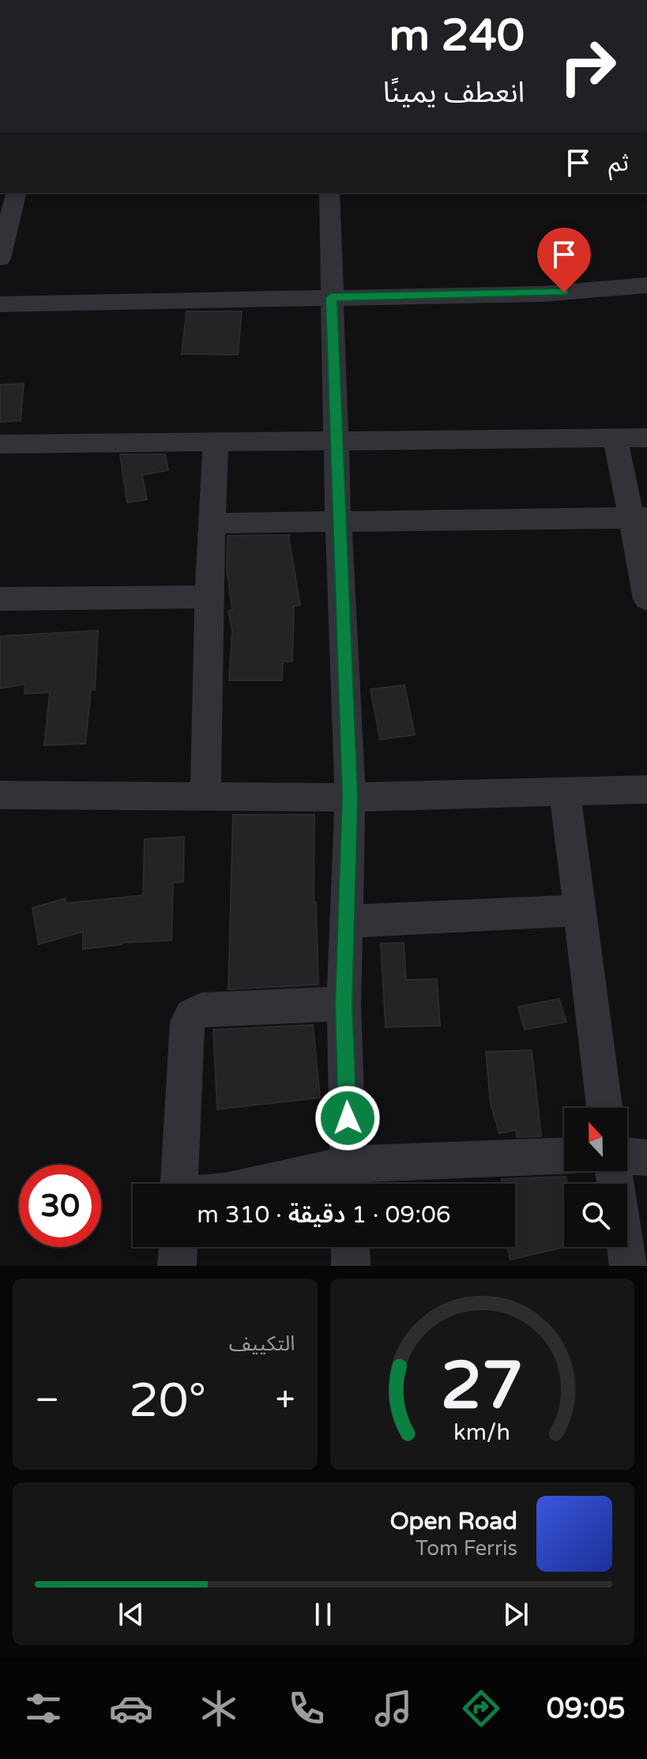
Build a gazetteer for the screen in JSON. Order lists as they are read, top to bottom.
{
  "north": "top",
  "page": {
    "turn": ["240 m", "انعطف يمينًا"],
    "then": "ثم",
    "limit": "30",
    "trip": "09:06 · 1 دقيقة · 310 m",
    "tile": "التكييف",
    "heat": ["−", "20°", "+"],
    "song": ["Open Road", "Tom Ferris"],
    "tabs": "09:05",
    "gauge": ["27", "km/h"]
  }
}
